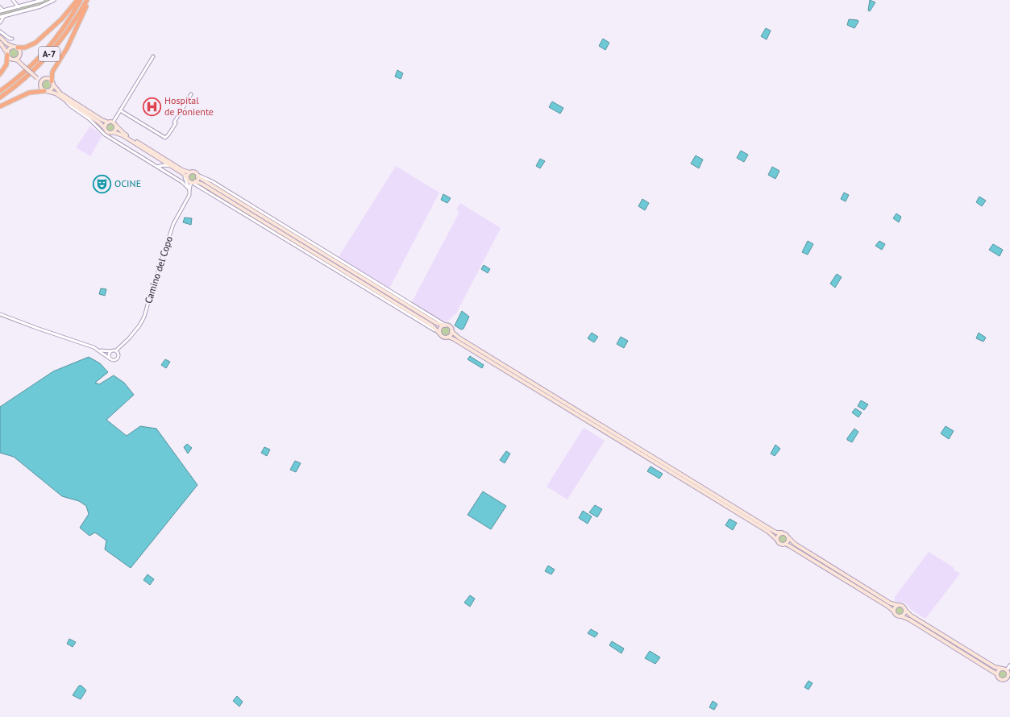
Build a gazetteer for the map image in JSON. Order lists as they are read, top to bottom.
{
  "streets": {
    "highway": ["A-7"],
    "street": ["Camino del Copo"]
  },
  "places": {
    "hospital": ["Hospital de Poniente"],
    "theatre": ["OCINE"]
  }
}
